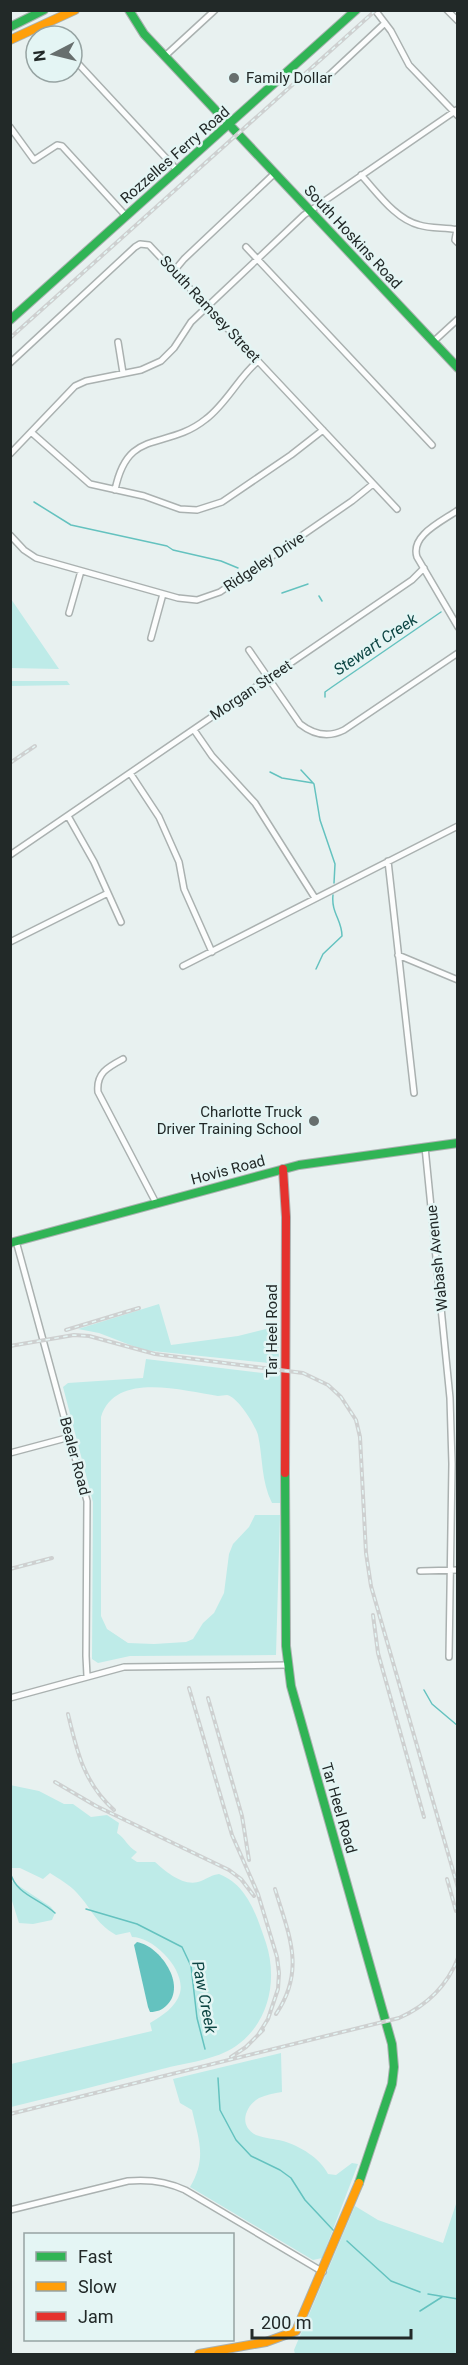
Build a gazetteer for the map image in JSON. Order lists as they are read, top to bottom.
{
  "streets": {
    "main road": [
      "Rozzelles Ferry Road",
      "South Hoskins Road",
      "Hovis Road",
      "Tar Heel Road"
    ],
    "street": [
      "South Ramsey Street",
      "Ridgeley Drive",
      "Morgan Street",
      "Wabash Avenue",
      "Bealer Road"
    ]
  },
  "crossings": [
    ["Rozzelles Ferry Road", "South Hoskins Road"],
    ["South Ramsey Street", "Ridgeley Drive"],
    ["Hovis Road", "Wabash Avenue"],
    ["Hovis Road", "Tar Heel Road"],
    ["Hovis Road", "Bealer Road"]
  ],
  "water": ["Stewart Creek", "Paw Creek"],
  "places": ["Family Dollar", "Charlotte Truck Driver Training School"],
  "legend": ["Fast", "Slow", "Jam"],
  "scale_bar": "200 m",
  "north": "left"
}
